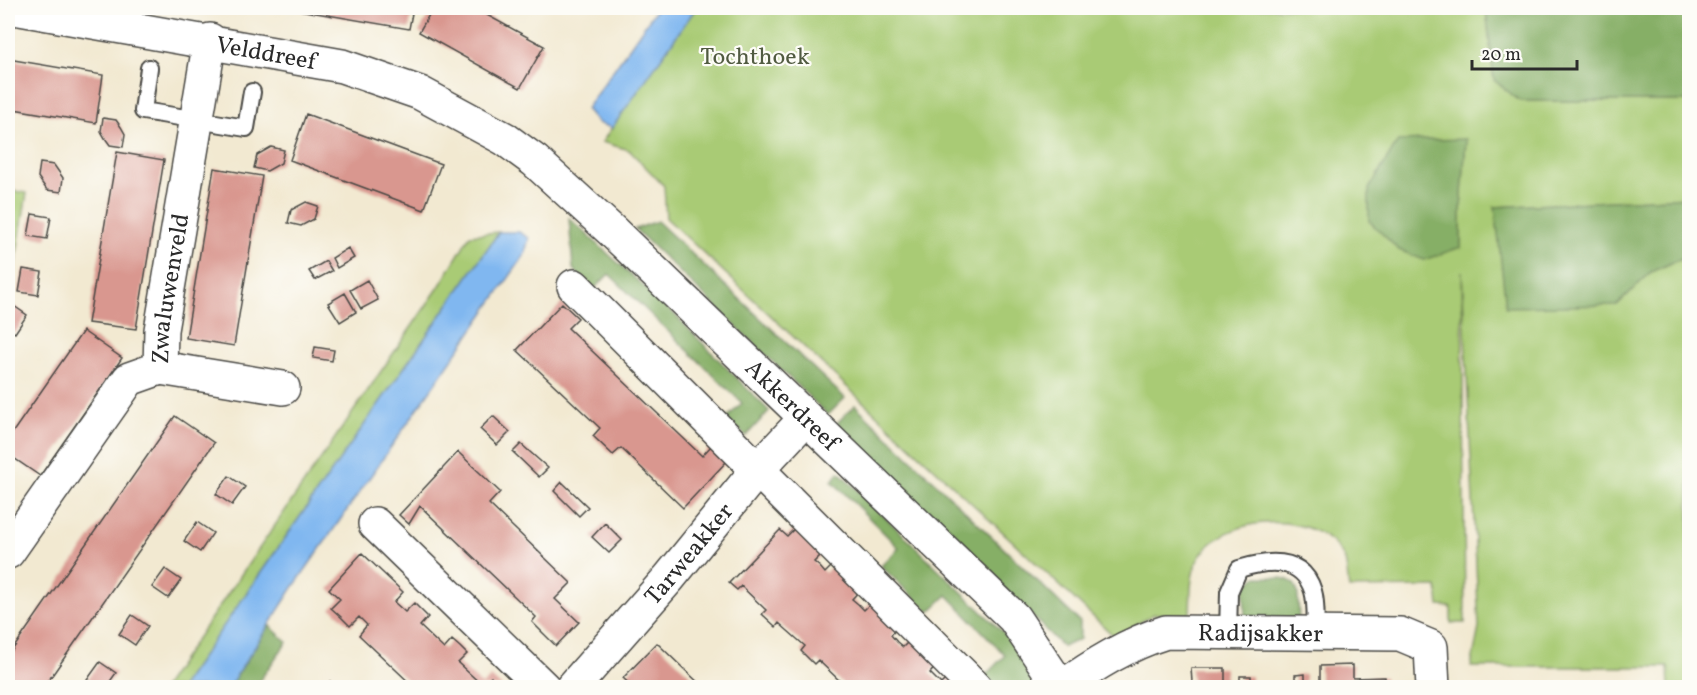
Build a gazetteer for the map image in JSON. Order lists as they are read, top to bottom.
{
  "streets": {
    "street": [
      "Velddreef",
      "Zwaluwenveld",
      "Akkerdreef",
      "Tarweakker",
      "Radijsakker"
    ]
  },
  "crossings": [
    ["Velddreef", "Zwaluwenveld"],
    ["Velddreef", "Akkerdreef"],
    ["Akkerdreef", "Tarweakker"],
    ["Akkerdreef", "Radijsakker"]
  ],
  "parks": ["Tochthoek"],
  "scale_bar": "20 m"
}
